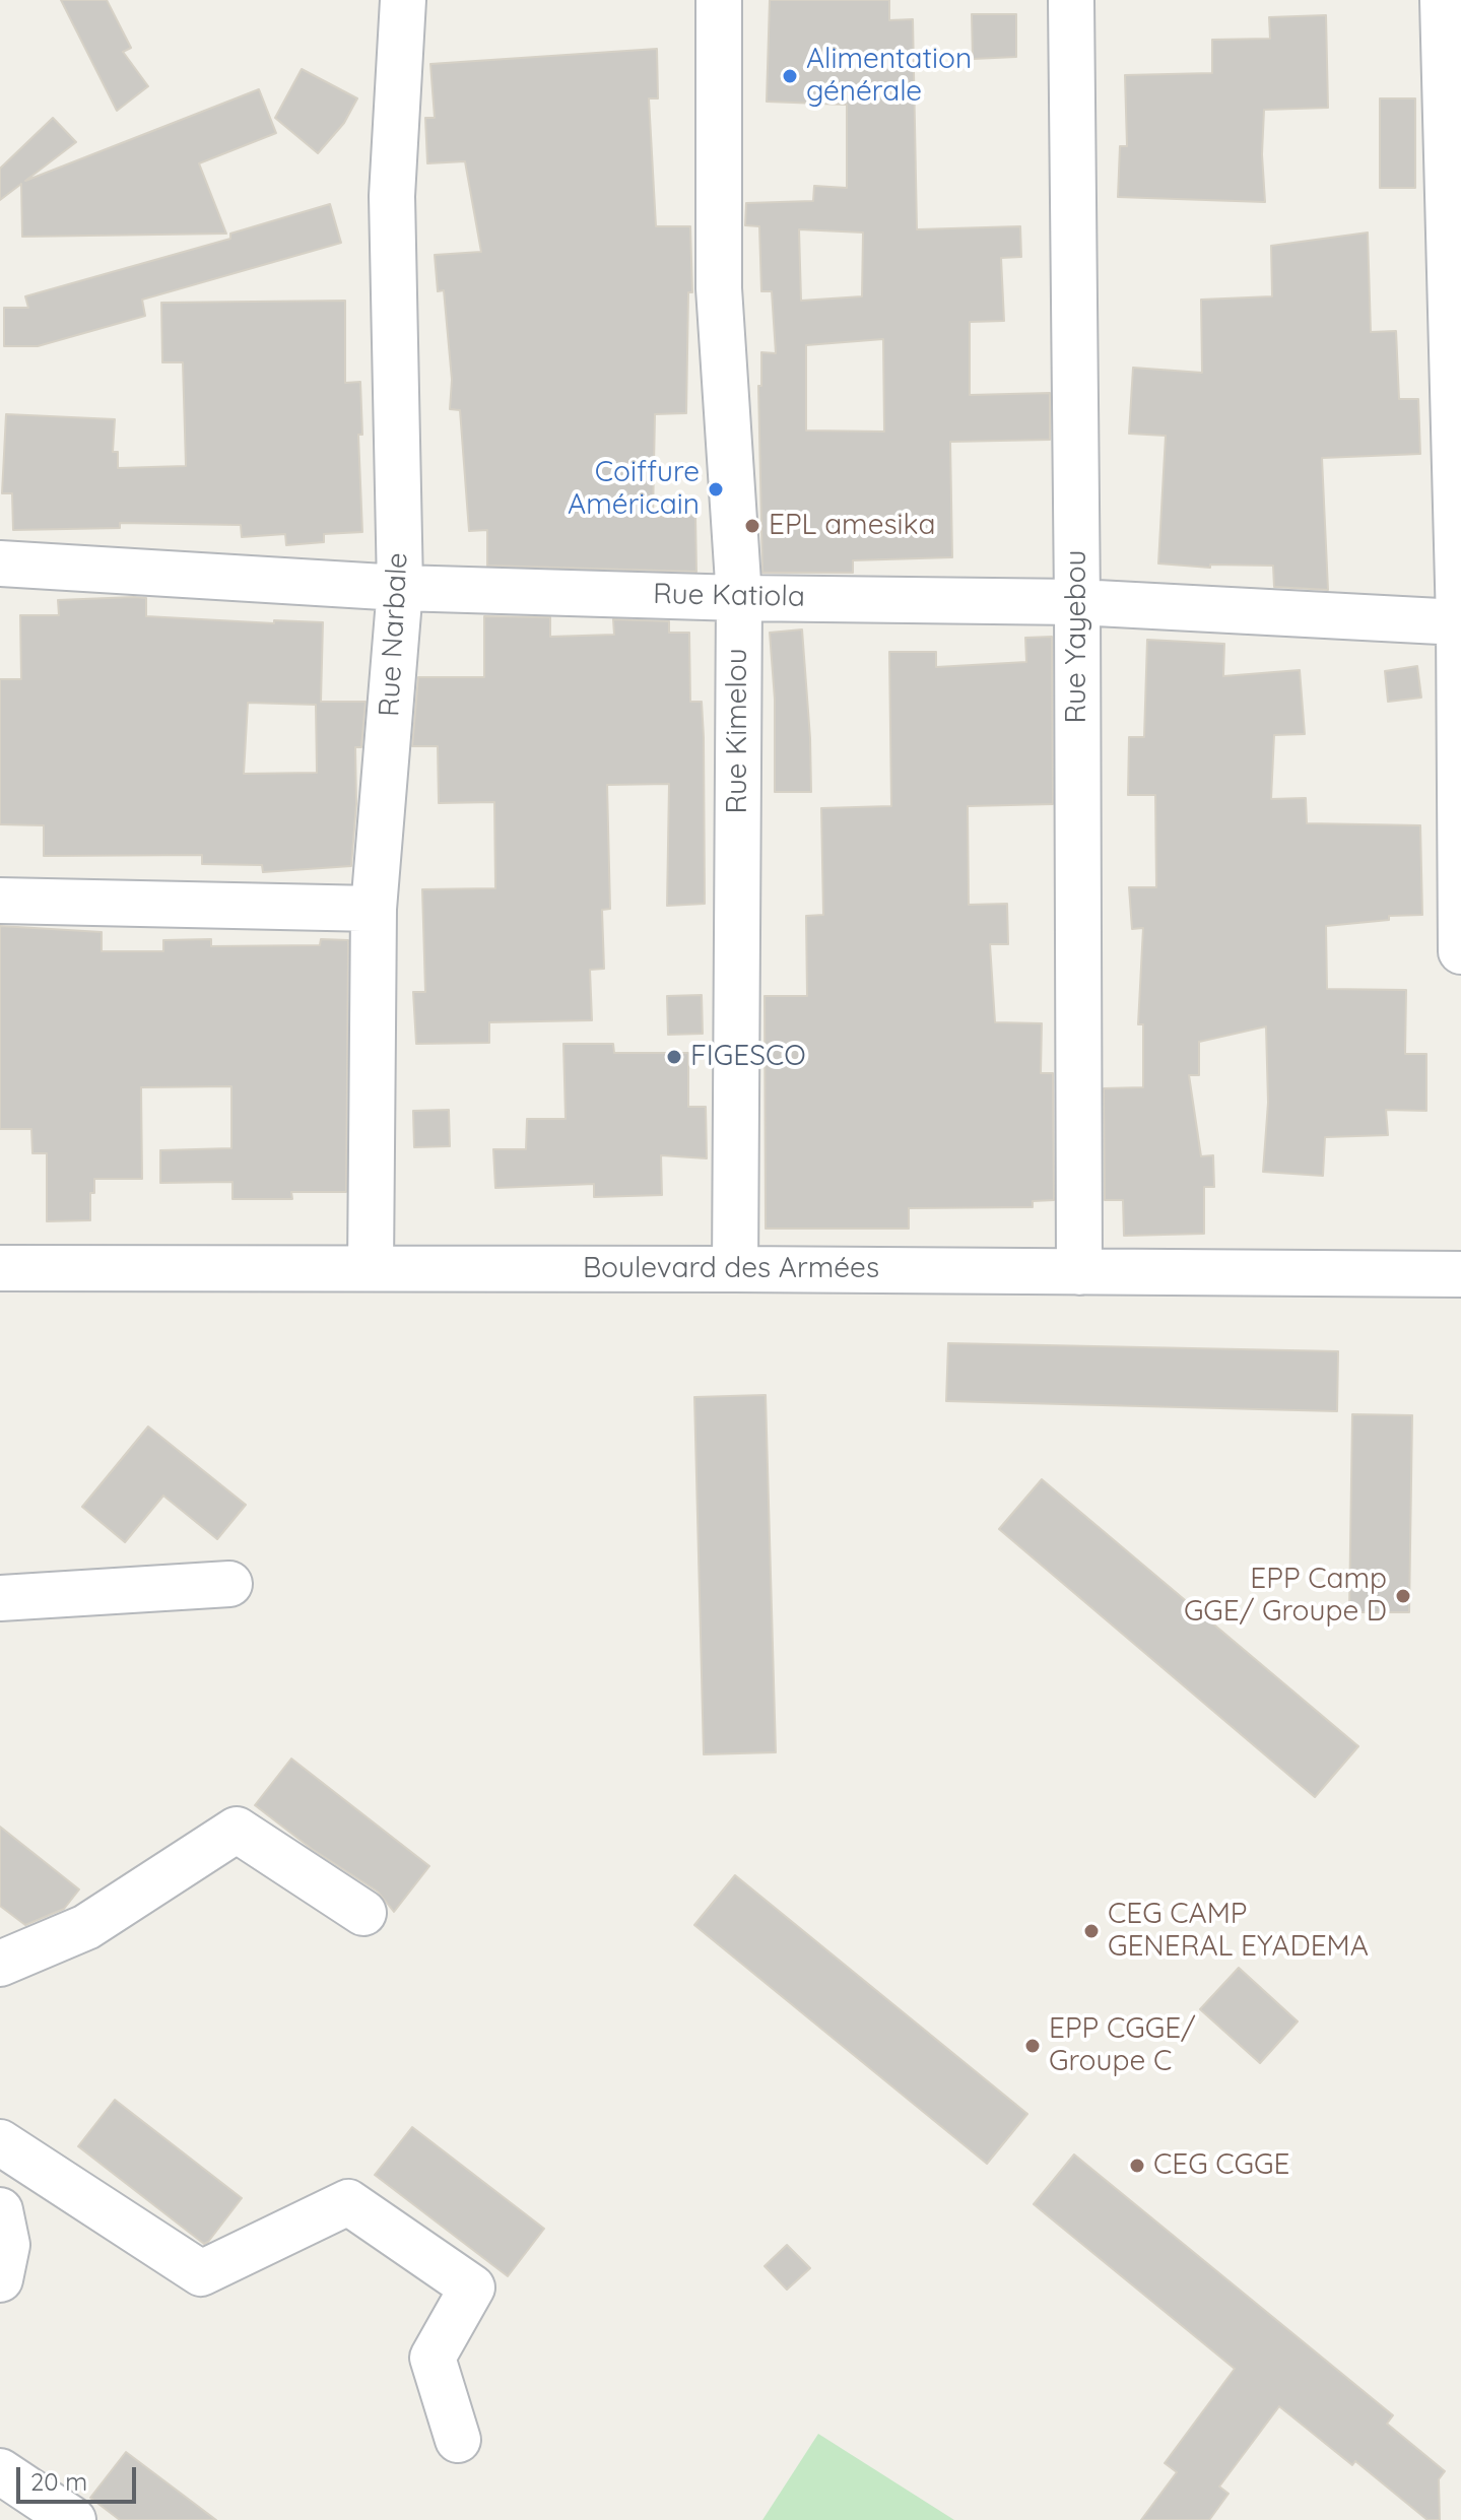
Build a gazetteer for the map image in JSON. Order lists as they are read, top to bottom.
{
  "streets": {
    "street": [
      "Rue Katiola",
      "Rue Narbale",
      "Rue Yayebou",
      "Rue Kimelou",
      "Boulevard des Armées"
    ]
  },
  "crossings": [
    ["Rue Katiola", "Rue Narbale"],
    ["Rue Katiola", "Rue Yayebou"],
    ["Rue Katiola", "Rue Kimelou"],
    ["Rue Narbale", "Boulevard des Armées"],
    ["Rue Yayebou", "Boulevard des Armées"],
    ["Rue Kimelou", "Boulevard des Armées"]
  ],
  "places": [
    "Alimentation générale",
    "Coiffure Américain",
    "EPL amesika",
    "FIGESCO",
    "EPP Camp GGE/ Groupe D",
    "CEG CAMP GENERAL EYADEMA",
    "EPP CGGE/ Groupe C",
    "CEG CGGE"
  ],
  "scale_bar": "20 m"
}
